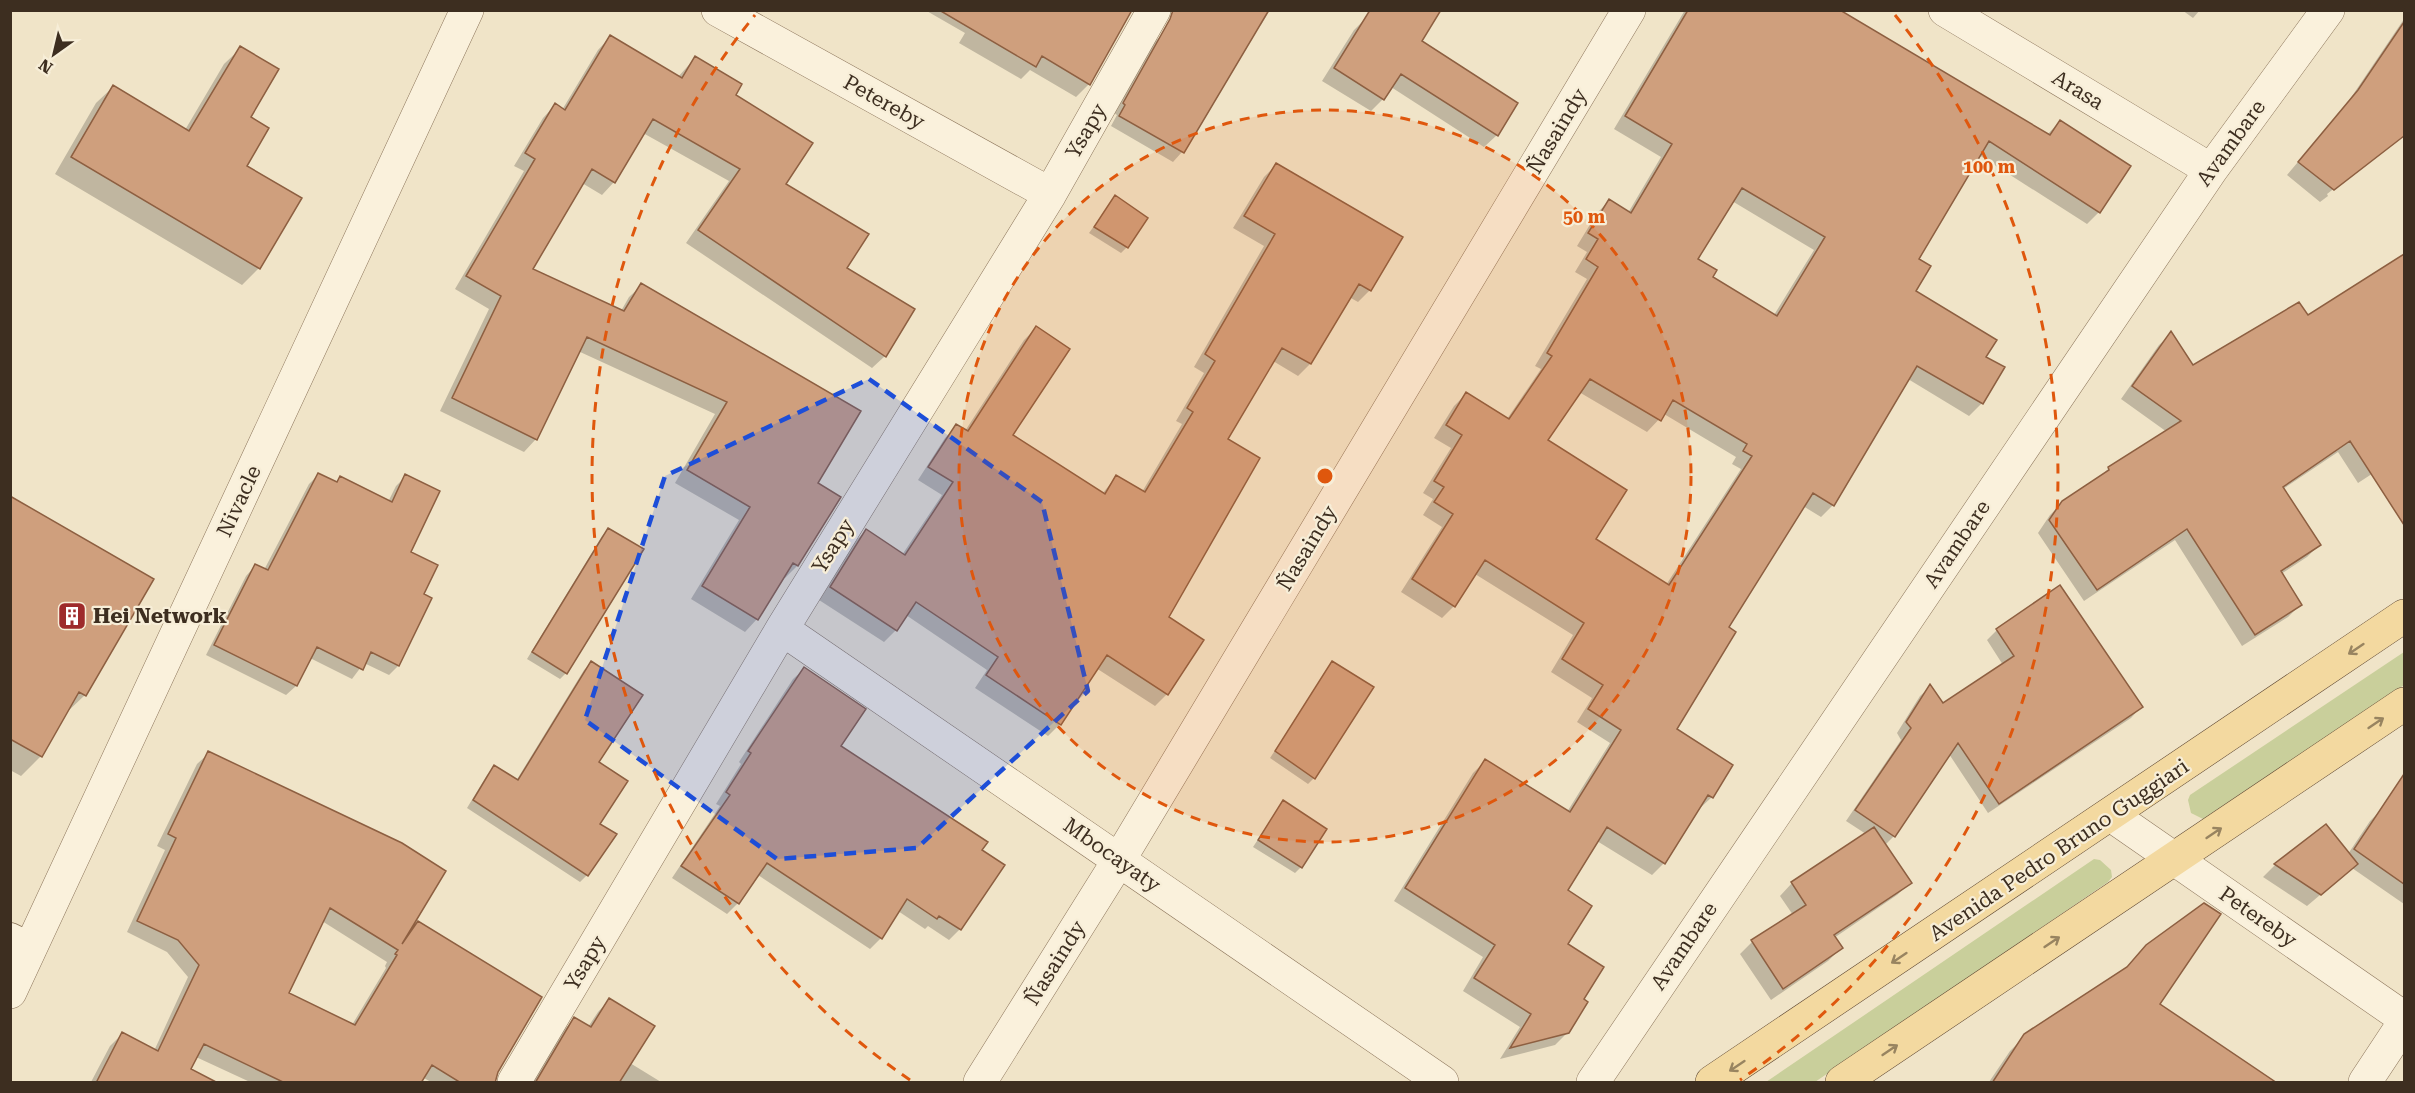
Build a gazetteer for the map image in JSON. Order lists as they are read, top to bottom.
{
  "streets": {
    "main road": ["Avenida Pedro Bruno Guggiari"],
    "street": [
      "Arasa",
      "Petereby",
      "Ysapy",
      "Ñasaindy",
      "Avambare",
      "Nivacle",
      "Mbocayaty"
    ]
  },
  "crossings": [
    ["Arasa", "Avambare"],
    ["Petereby", "Ysapy"],
    ["Petereby", "Avenida Pedro Bruno Guggiari"],
    ["Ysapy", "Mbocayaty"],
    ["Ñasaindy", "Mbocayaty"]
  ],
  "places": {
    "building": ["Hei Network"]
  },
  "north": "bottom left",
  "rings": ["100 m", "50 m"]
}
